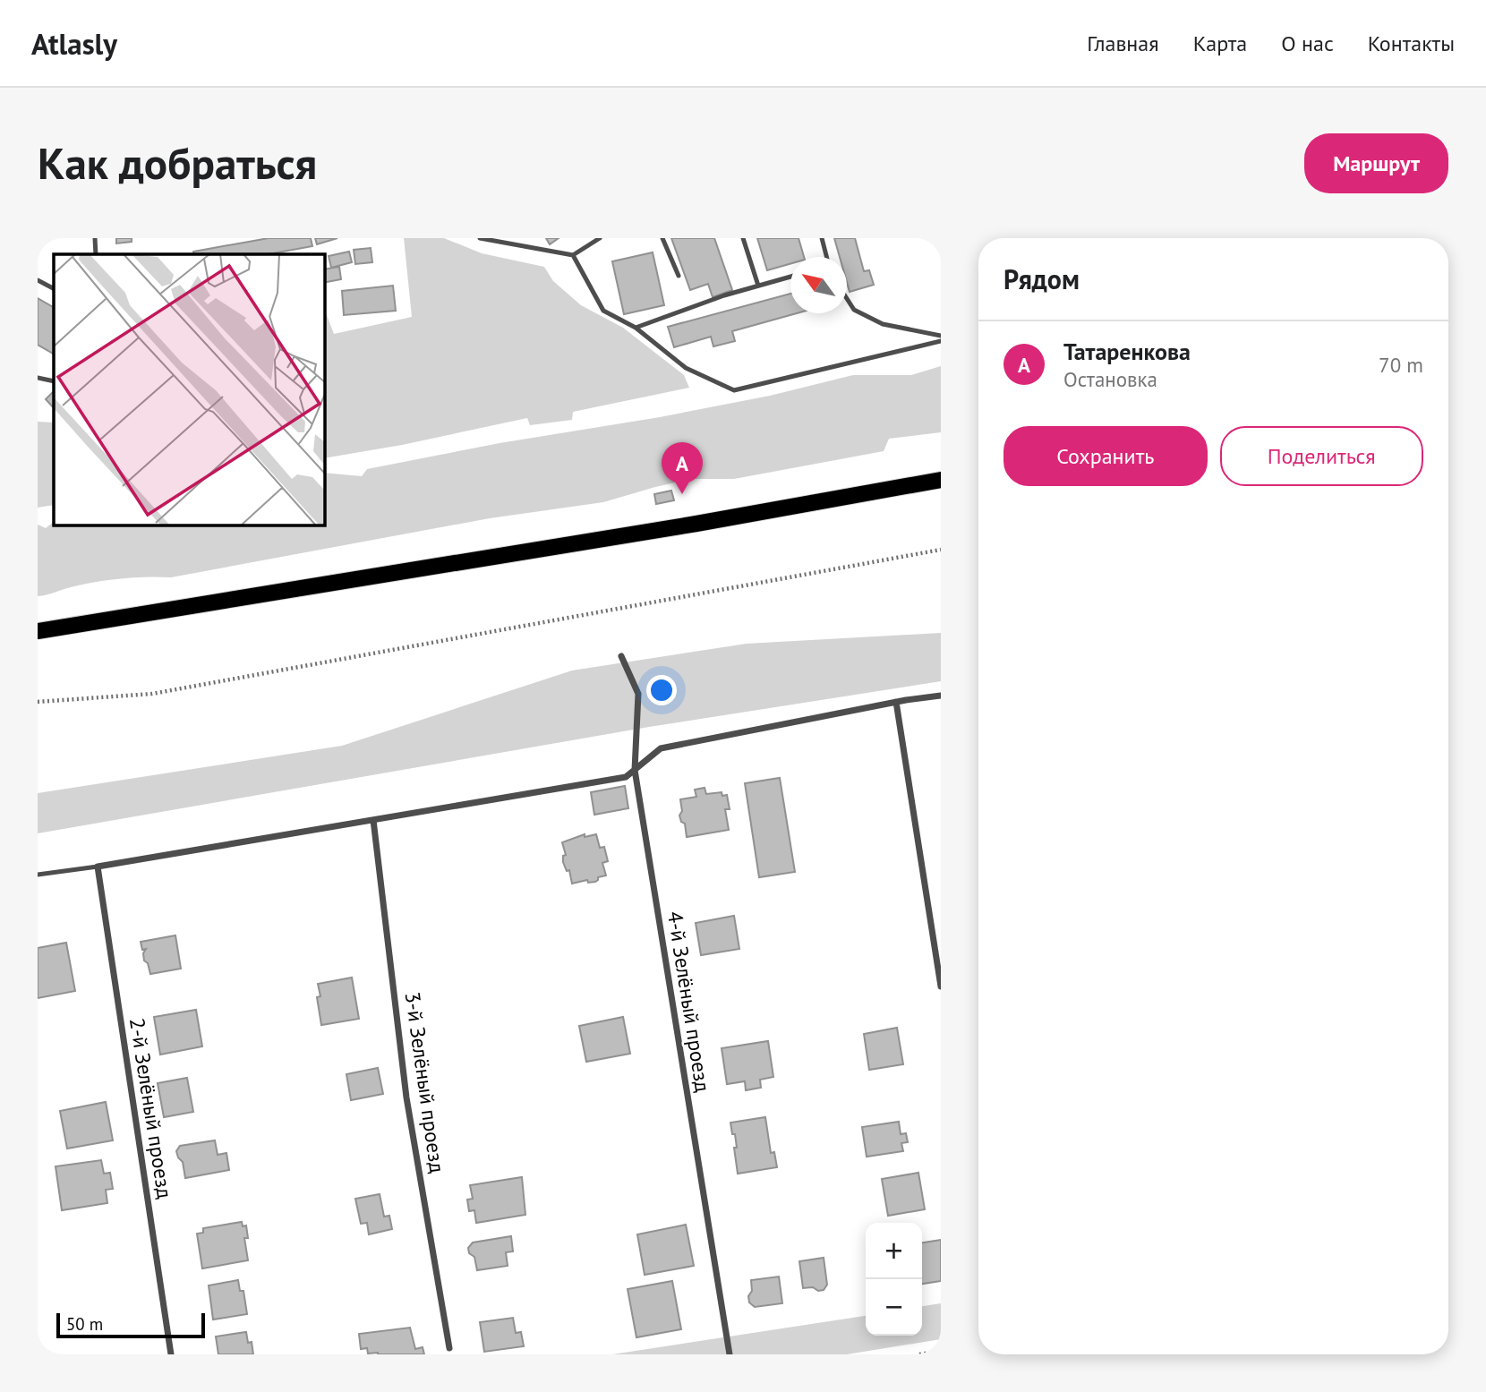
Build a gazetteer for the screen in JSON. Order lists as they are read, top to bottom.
{
  "streets": {
    "street": ["4-й Зелёный проезд", "3-й Зелёный проезд", "2-й Зелёный проезд"]
  },
  "scale_bar": "50 m",
  "north": "top left",
  "page": {
    "header": "Atlasly",
    "nav": [
      "Главная",
      "Карта",
      "О нас",
      "Контакты"
    ],
    "buttons": [
      "Маршрут",
      ["Сохранить", "Поделиться"]
    ],
    "title": "Как добраться",
    "heading": "Рядом",
    "list": [
      {
        "mark": "A",
        "name": "Татаренкова",
        "note": "Остановка",
        "value": "70 m"
      }
    ],
    "pins": "A",
    "map_buttons": ["+", "−"],
    "scale": "50 m"
  }
}
